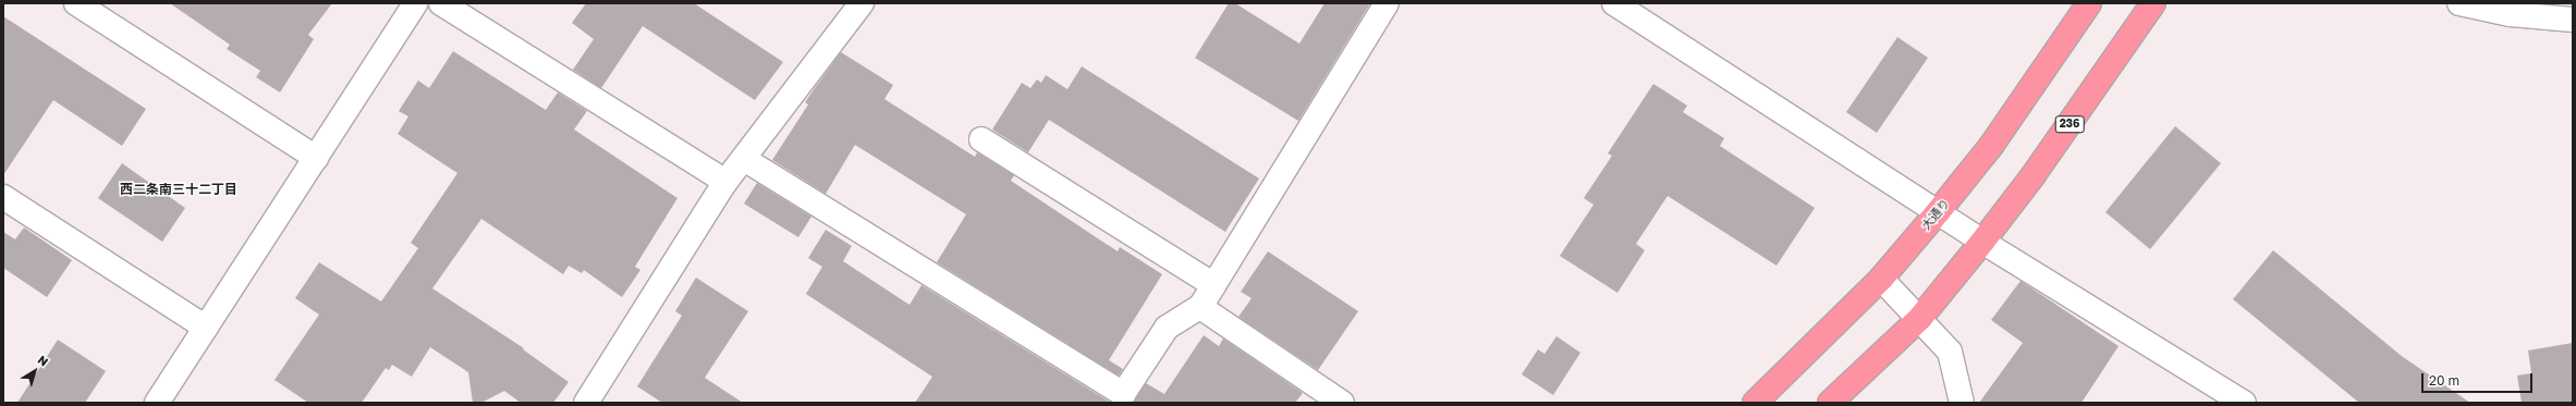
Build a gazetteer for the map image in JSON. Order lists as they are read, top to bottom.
{
  "streets": {
    "highway": ["236", "大通り"]
  },
  "districts": ["西二条南三十二丁目"],
  "scale_bar": "20 m",
  "north": "top right"
}
